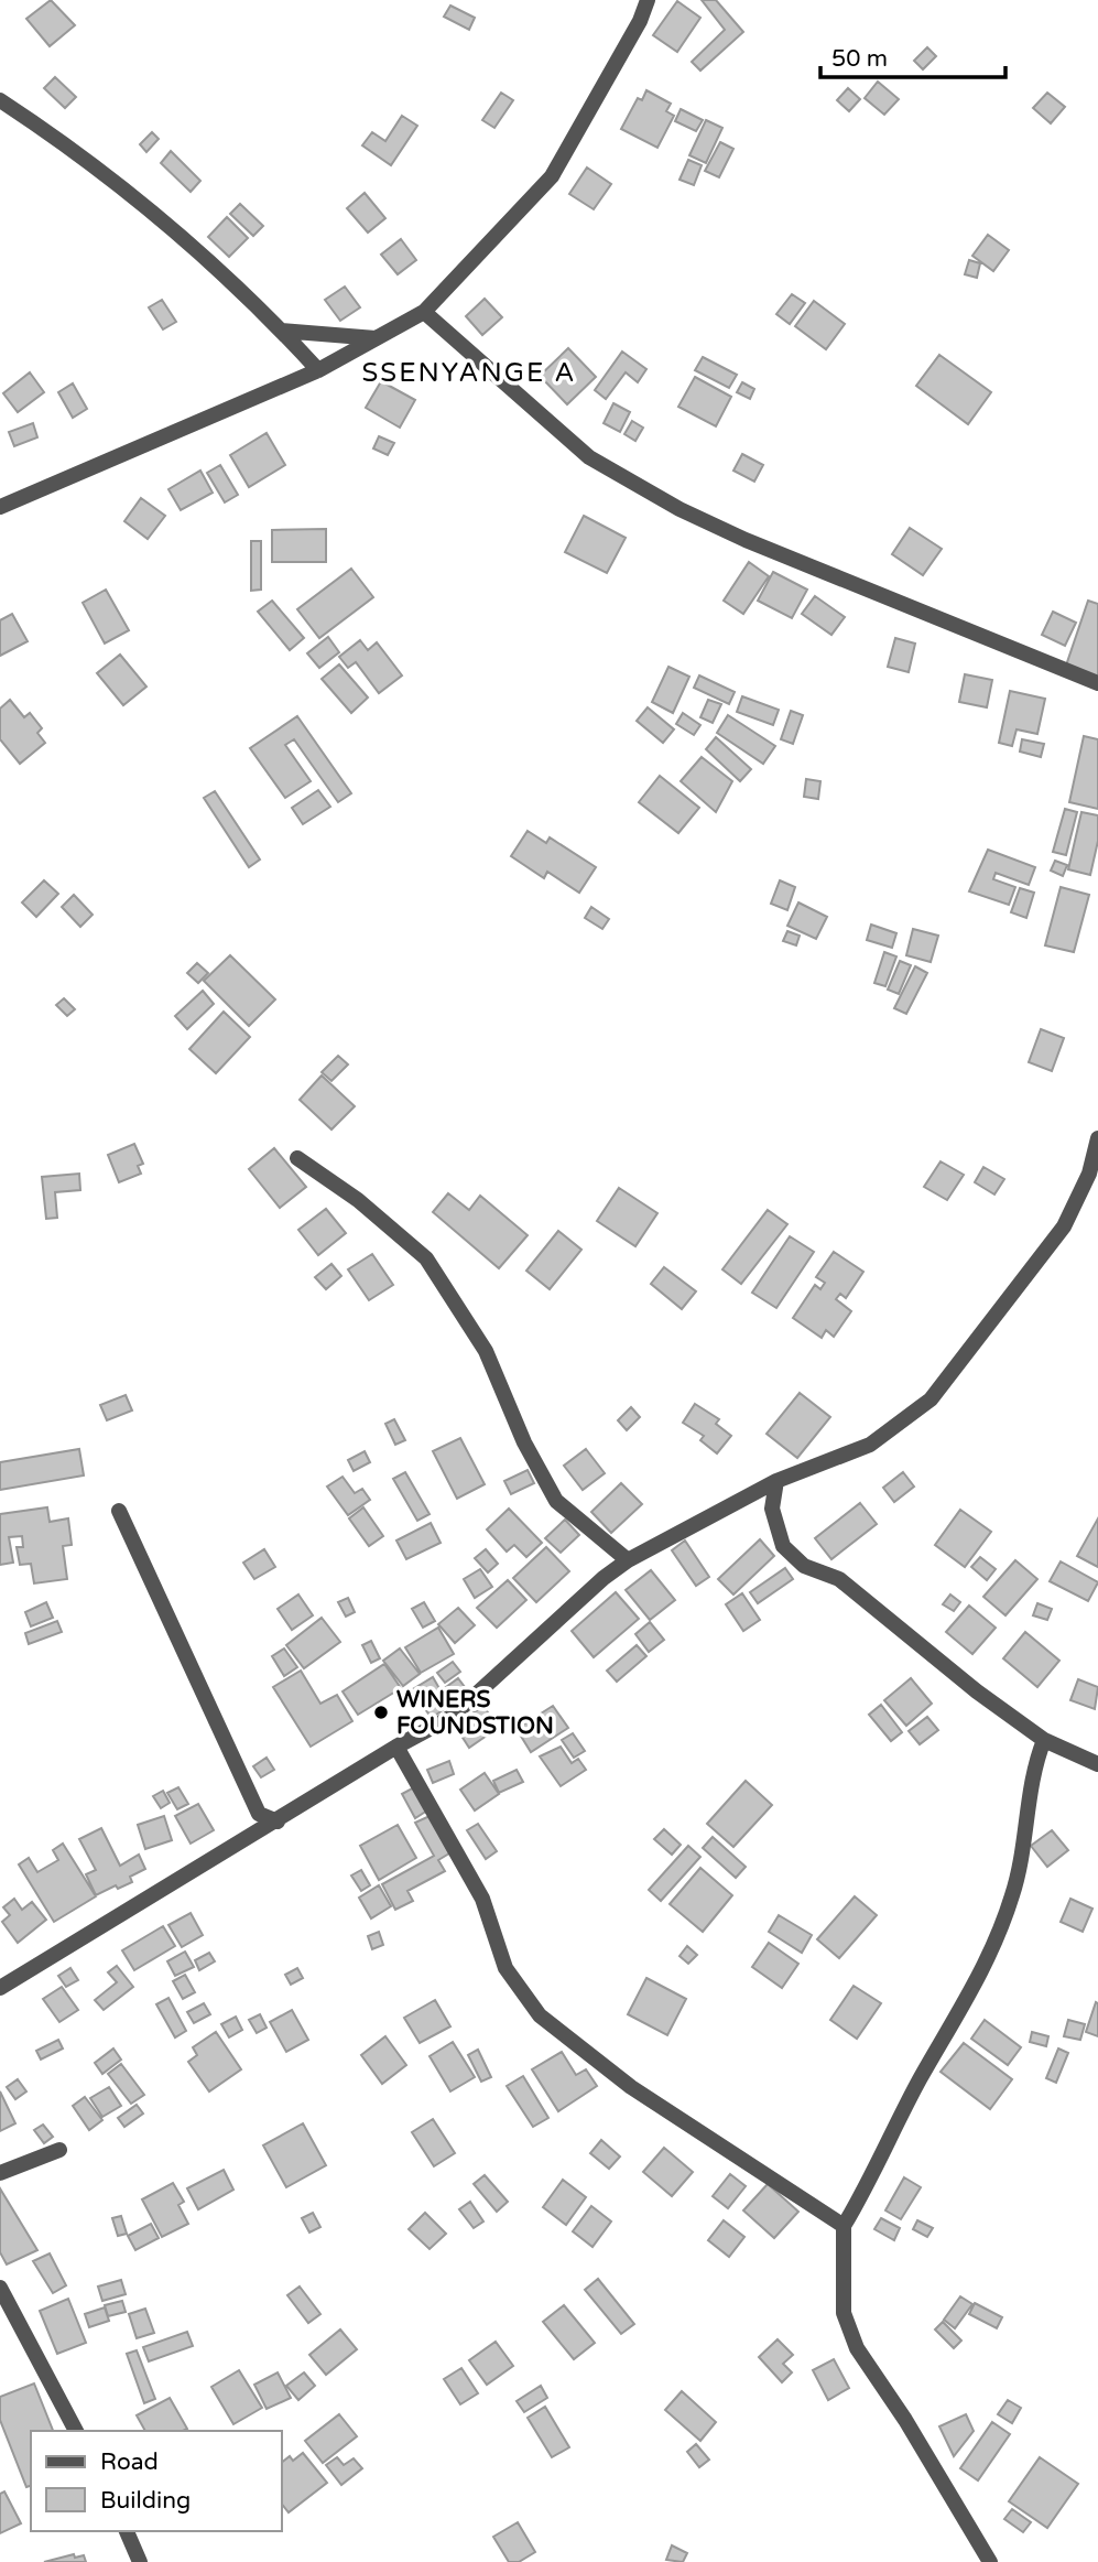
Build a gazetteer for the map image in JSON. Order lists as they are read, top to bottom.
{
  "districts": ["SSENYANGE A"],
  "places": ["WINERS FOUNDSTION"],
  "legend": ["Road", "Building"],
  "scale_bar": "50 m"
}
